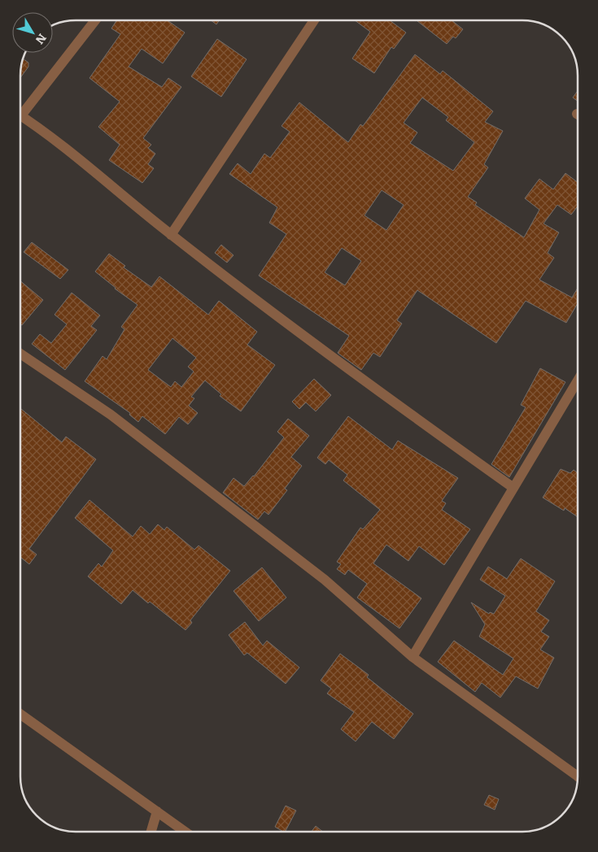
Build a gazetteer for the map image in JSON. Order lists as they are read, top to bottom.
{
  "north": "bottom right"
}
